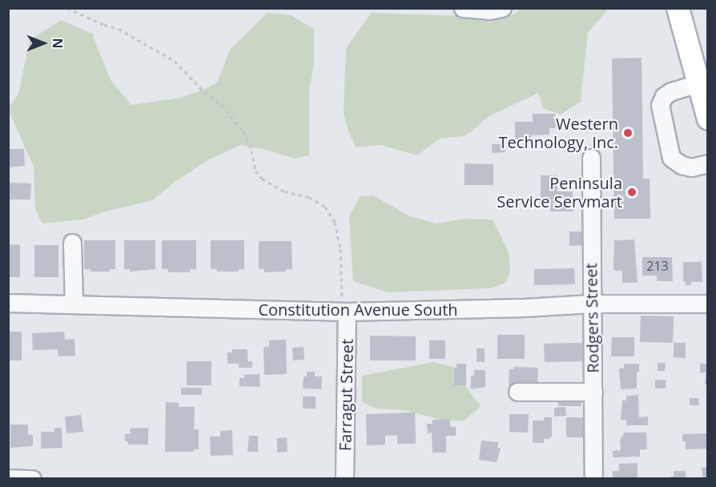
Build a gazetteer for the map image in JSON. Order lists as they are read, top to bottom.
{
  "streets": {
    "street": ["Constitution Avenue South", "Rodgers Street", "Farragut Street"]
  },
  "crossings": [
    ["Constitution Avenue South", "Rodgers Street"],
    ["Constitution Avenue South", "Farragut Street"]
  ],
  "places": ["Western Technology, Inc.", "Peninsula Service Servmart"],
  "house_numbers": ["213"],
  "north": "right"
}
